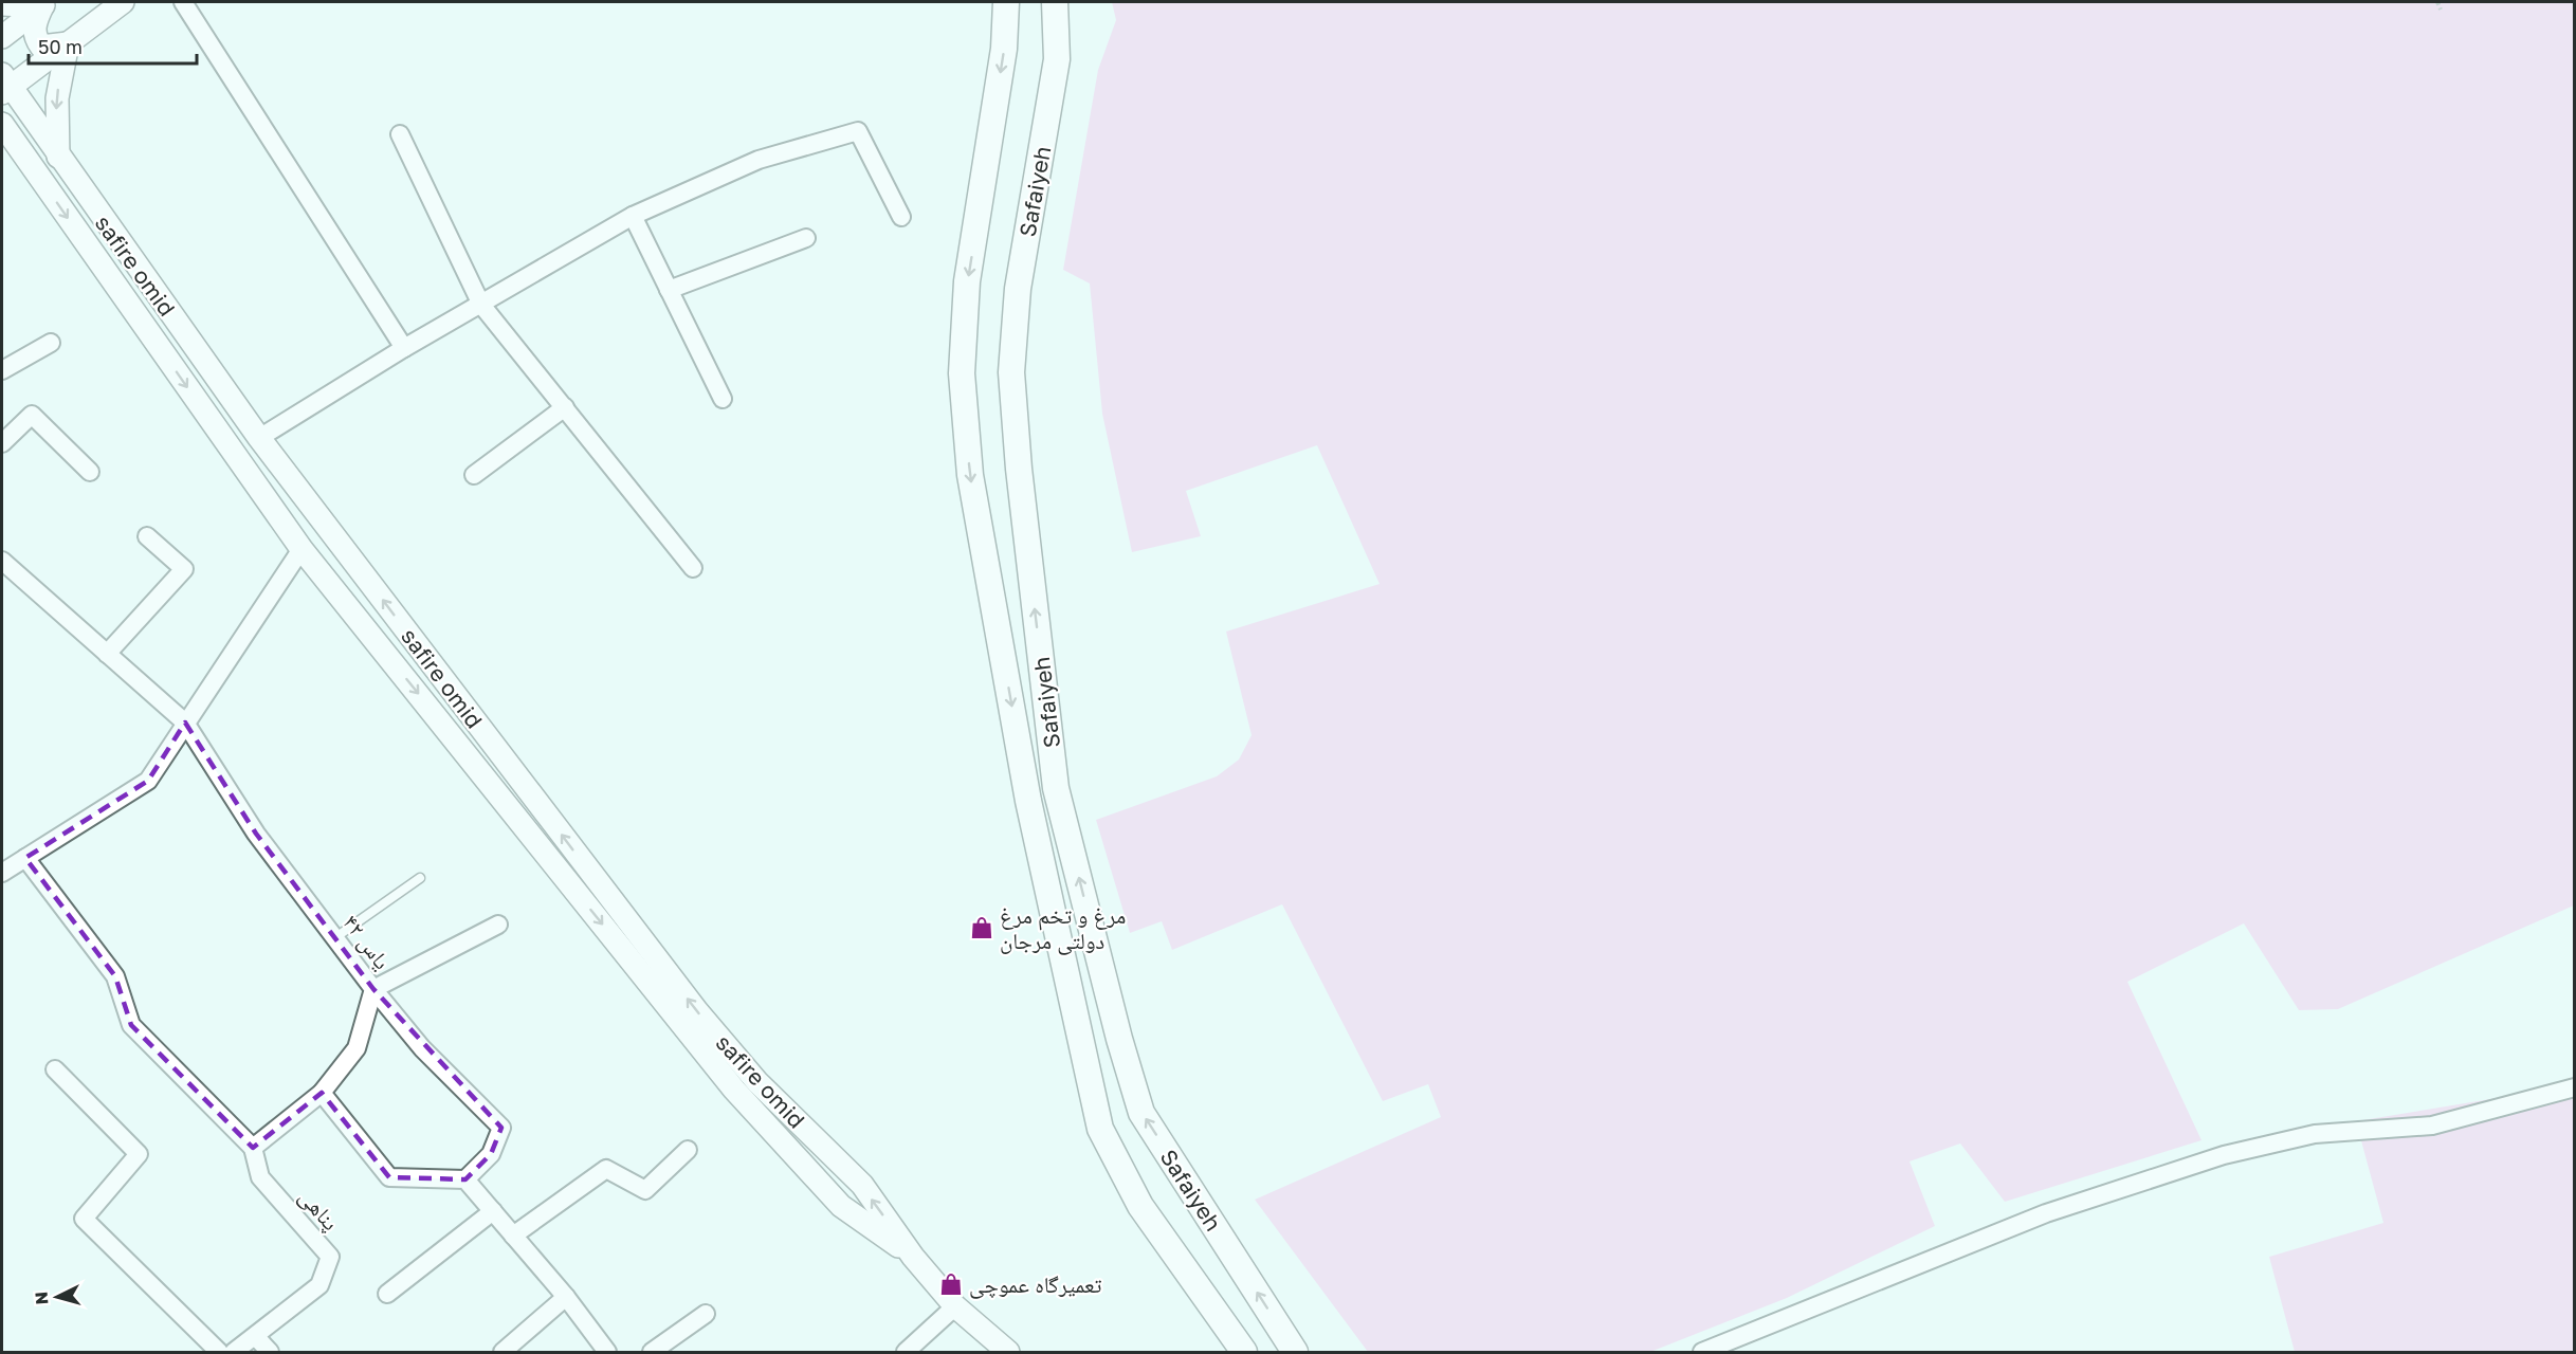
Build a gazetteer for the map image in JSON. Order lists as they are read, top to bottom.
{
  "streets": {
    "main road": ["Safaiyeh"],
    "street": ["safire omid", "یاس ۴۲", "پناهی"]
  },
  "places": {
    "shop": ["مرغ و تخم مرغ دولتی مرجان", "تعمیرگاه عموچی"]
  },
  "scale_bar": "50 m",
  "north": "left"
}
